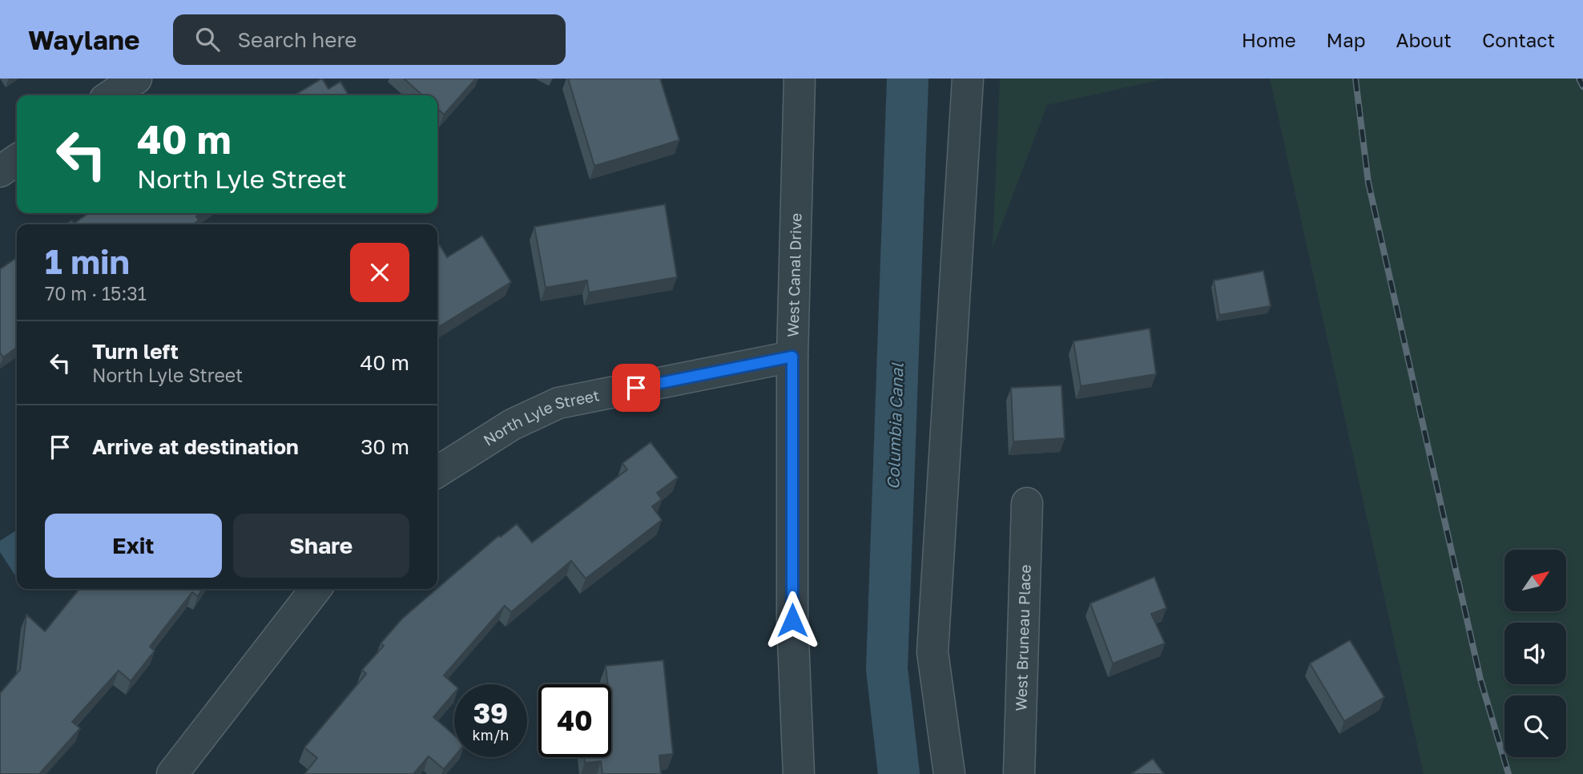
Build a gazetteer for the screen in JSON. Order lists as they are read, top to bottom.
{
  "streets": {
    "street": ["West Canal Drive", "North Lyle Street", "West Bruneau Place"]
  },
  "crossings": [
    ["West Canal Drive", "North Lyle Street"]
  ],
  "water": ["Columbia Canal"],
  "north": "top right",
  "page": {
    "header": "Waylane",
    "search": "Search here",
    "nav": [
      "Home",
      "Map",
      "About",
      "Contact"
    ],
    "turn": ["40 m", "North Lyle Street"],
    "heading": ["1 min", "70 m · 15:31"],
    "list": [
      {
        "name": "Turn left",
        "note": "North Lyle Street",
        "value": "40 m"
      },
      {
        "name": "Arrive at destination",
        "value": "30 m"
      }
    ],
    "buttons": ["Exit", "Share"],
    "speed": "39 km/h",
    "limit": "40"
  }
}
